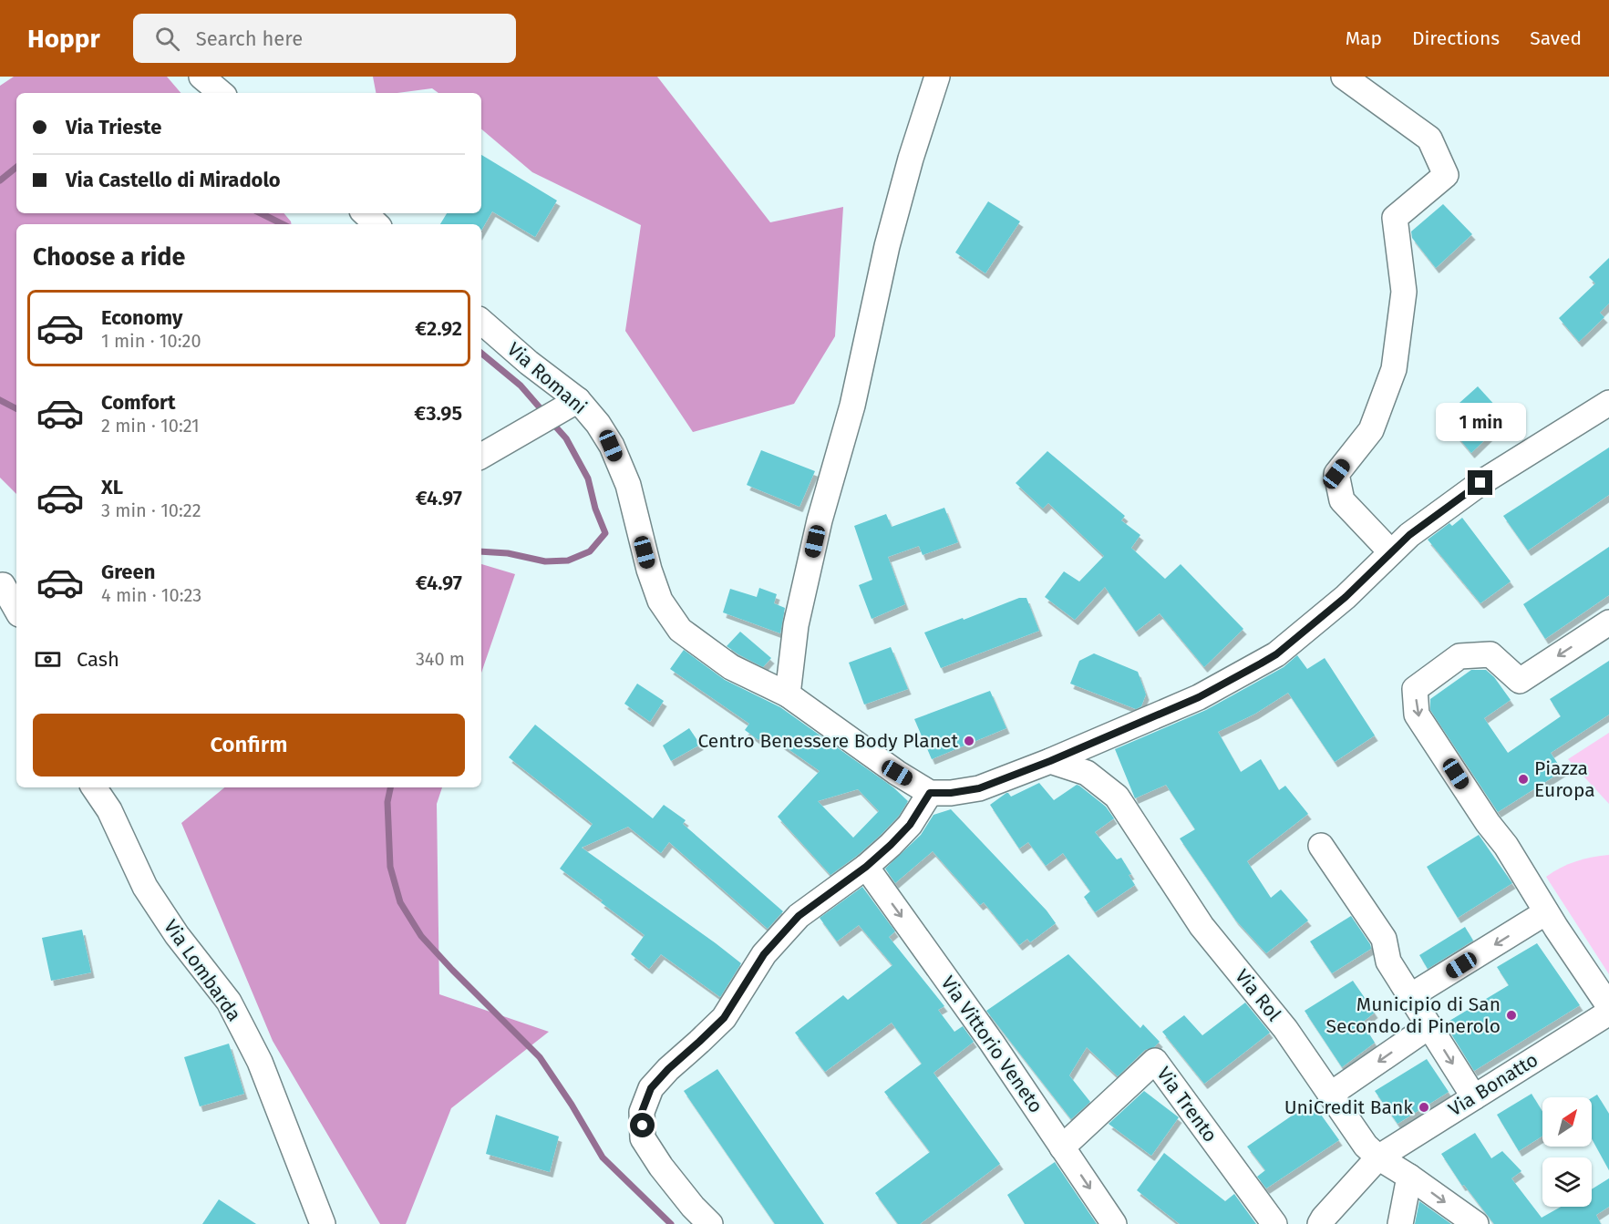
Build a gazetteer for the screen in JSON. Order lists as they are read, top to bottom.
{
  "streets": {
    "street": [
      "Via Romani",
      "Via Lombarda",
      "Via Rol",
      "Via Vittorio Veneto",
      "Via Bonatto",
      "Via Trento"
    ]
  },
  "crossings": [
    ["Via Rol", "Via Bonatto"],
    ["Via Vittorio Veneto", "Via Trento"]
  ],
  "one_way": ["Via Vittorio Veneto"],
  "places": [
    "Centro Benessere Body Planet",
    "Piazza Europa",
    "Municipio di San Secondo di Pinerolo",
    "UniCredit Bank"
  ],
  "north": "top right",
  "page": {
    "header": "Hoppr",
    "search": "Search here",
    "nav": ["Map", "Directions", "Saved"],
    "banner": ["Via Trieste", "Via Castello di Miradolo"],
    "heading": "Choose a ride",
    "list": [
      {
        "name": "Economy",
        "note": "1 min · 10:20",
        "value": "€2.92"
      },
      {
        "name": "Comfort",
        "note": "2 min · 10:21",
        "value": "€3.95"
      },
      {
        "name": "XL",
        "note": "3 min · 10:22",
        "value": "€4.97"
      },
      {
        "name": "Green",
        "note": "4 min · 10:23",
        "value": "€4.97"
      }
    ],
    "bubble": "1 min",
    "pay": ["Cash", "340 m"],
    "buttons": "Confirm"
  }
}
